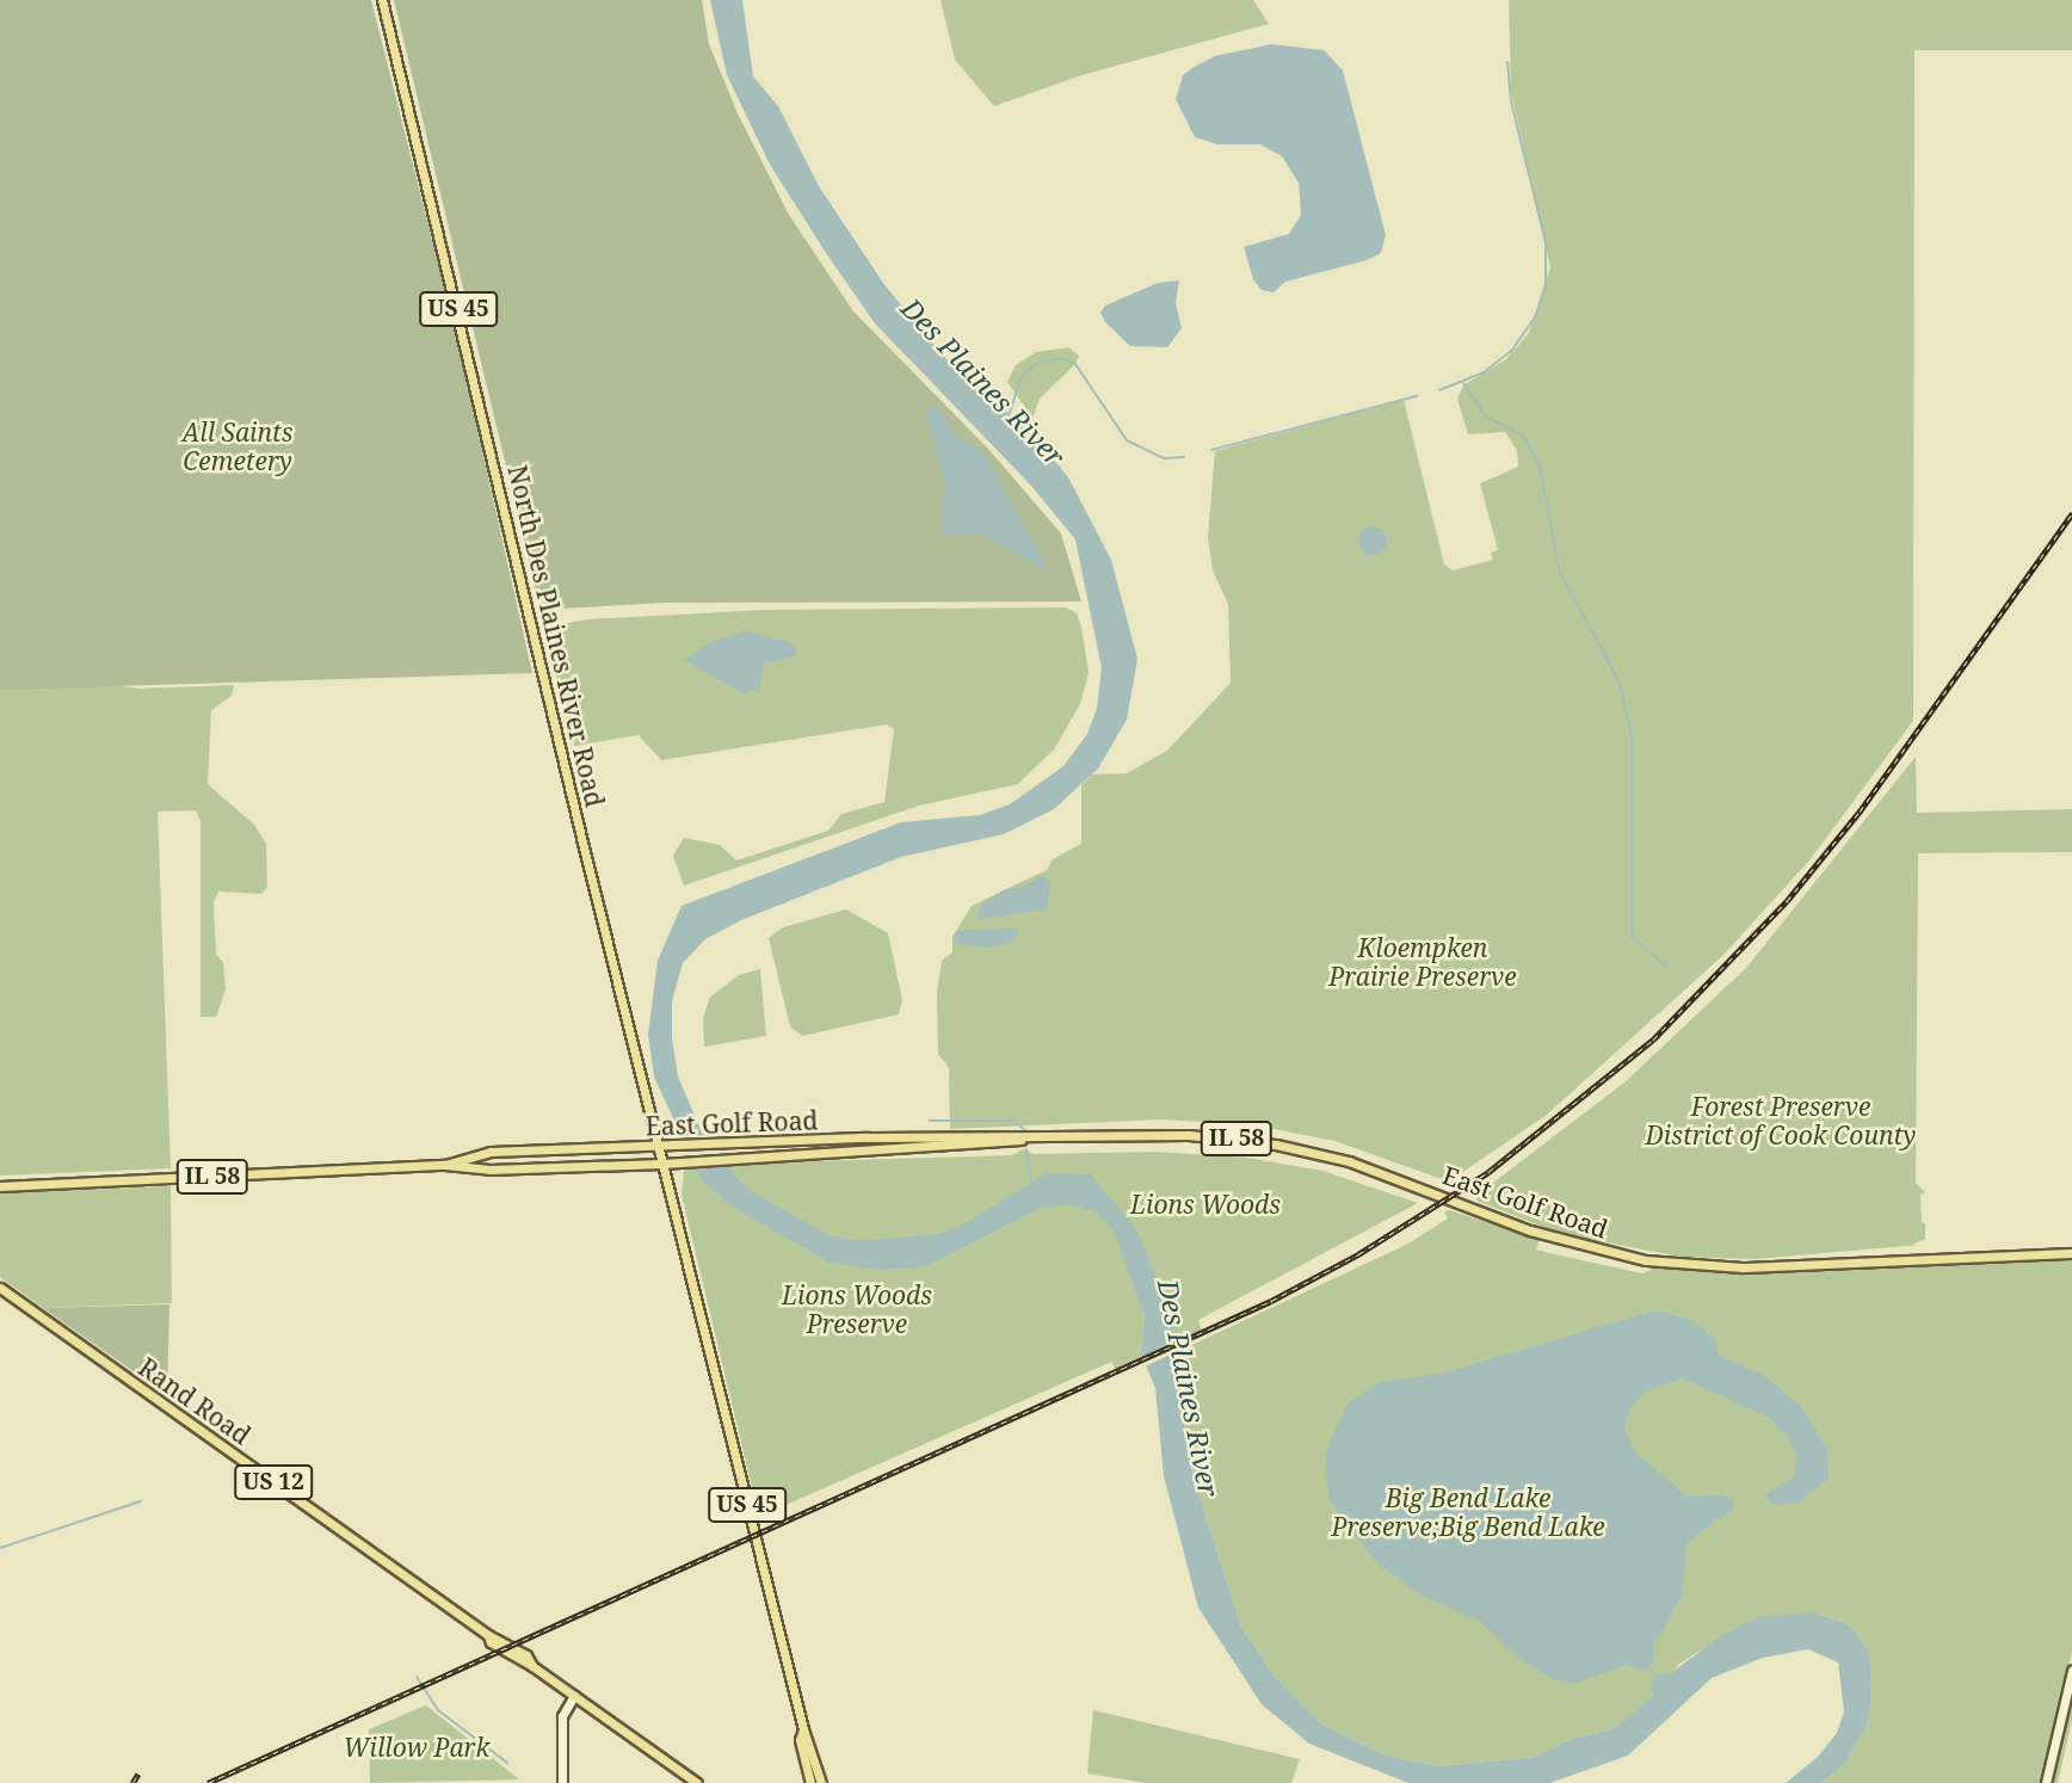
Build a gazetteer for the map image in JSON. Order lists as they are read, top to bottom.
{
  "streets": {
    "main road": [
      "US 45",
      "North Des Plaines River Road",
      "East Golf Road",
      "IL 58",
      "Rand Road",
      "US 12"
    ]
  },
  "crossings": [
    ["US 45", "North Des Plaines River Road"],
    ["North Des Plaines River Road", "East Golf Road"]
  ],
  "water": ["Des Plaines River"],
  "parks": [
    "All Saints Cemetery",
    "Kloempken Prairie Preserve",
    "Forest Preserve District of Cook County",
    "Lions Woods",
    "Lions Woods Preserve",
    "Big Bend Lake Preserve;Big Bend Lake",
    "Willow Park"
  ]
}
